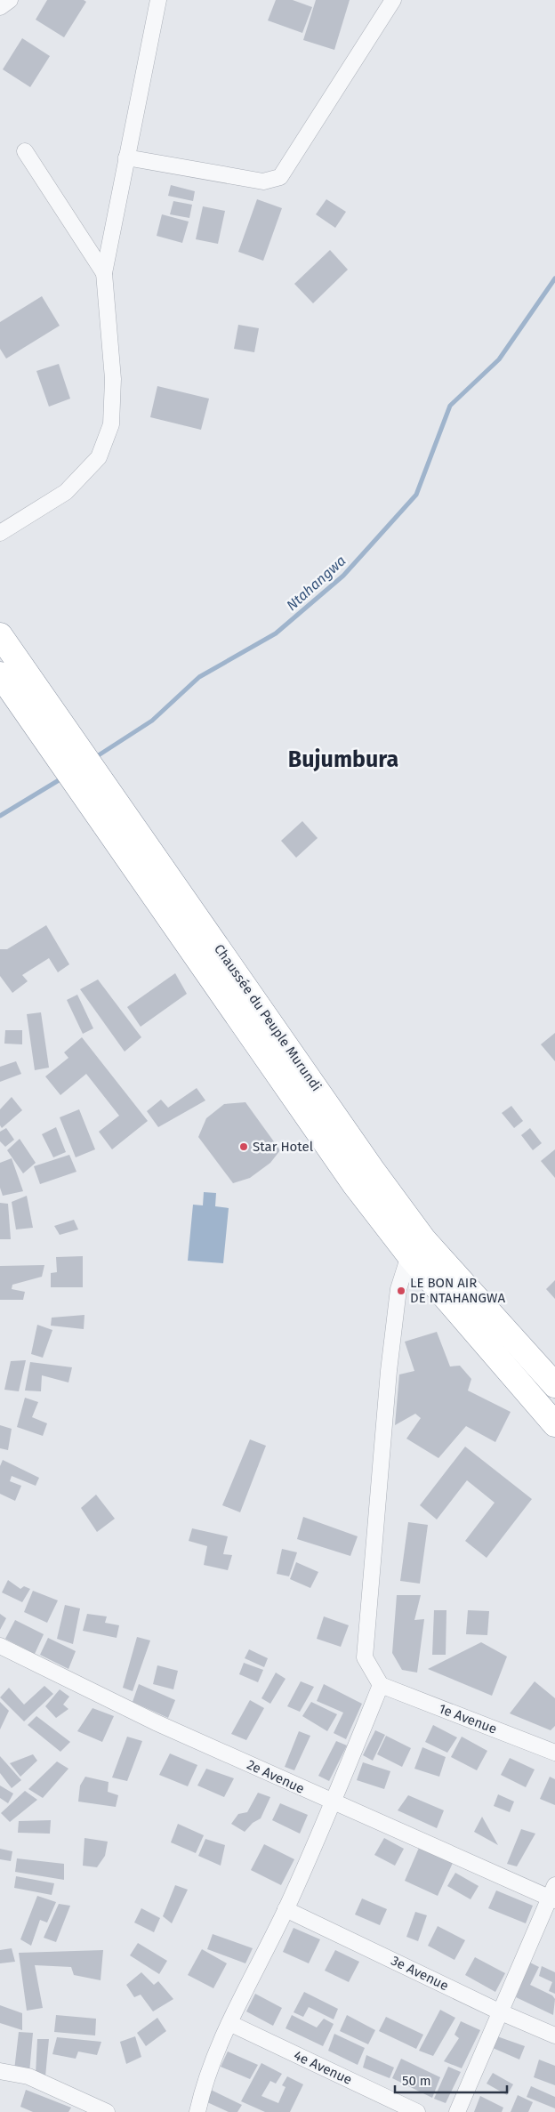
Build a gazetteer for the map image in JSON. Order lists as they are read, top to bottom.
{
  "streets": {
    "highway": ["Chaussée du Peuple Murundi"],
    "street": [
      "1e Avenue",
      "2e Avenue",
      "3e Avenue",
      "4e Avenue"
    ]
  },
  "districts": ["Bujumbura"],
  "water": ["Ntahangwa"],
  "places": ["Star Hotel", "LE BON AIR DE NTAHANGWA"],
  "scale_bar": "50 m"
}
